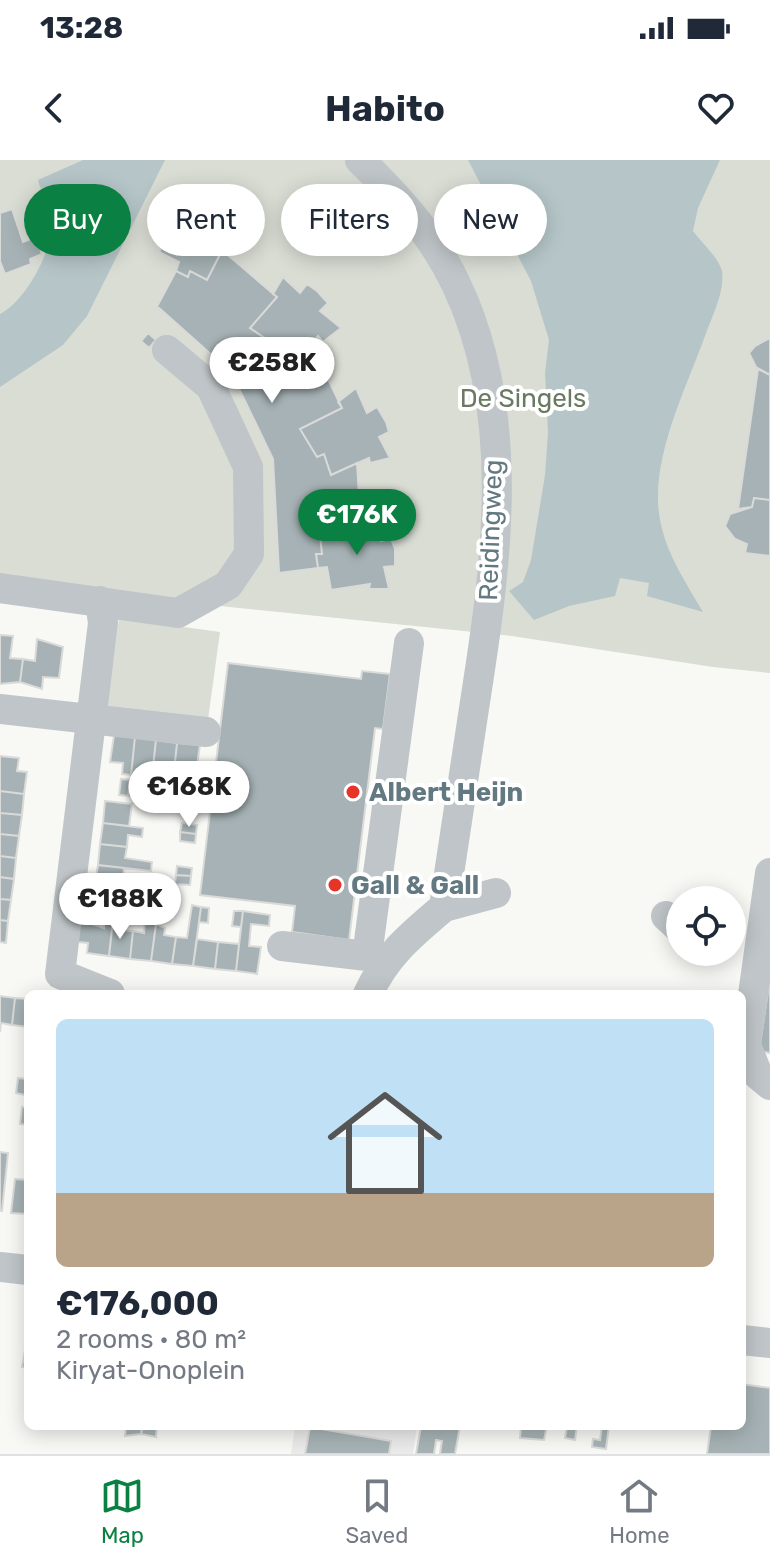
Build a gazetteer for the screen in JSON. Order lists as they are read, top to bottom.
{
  "streets": {
    "street": ["Reidingweg"]
  },
  "parks": ["De Singels"],
  "places": ["Albert Heijn", "Gall & Gall"],
  "page": {
    "status": "13:28",
    "header": "Habito",
    "chip": [
      "Buy",
      "Rent",
      "Filters",
      "New"
    ],
    "price": [
      "€258K",
      "€176K",
      "€168K",
      "€188K"
    ],
    "list": [
      {
        "name": "€176,000",
        "note": "2 rooms · 80 m² · Kiryat-Onoplein"
      }
    ],
    "tabs": ["Map", "Saved", "Home"]
  }
}
